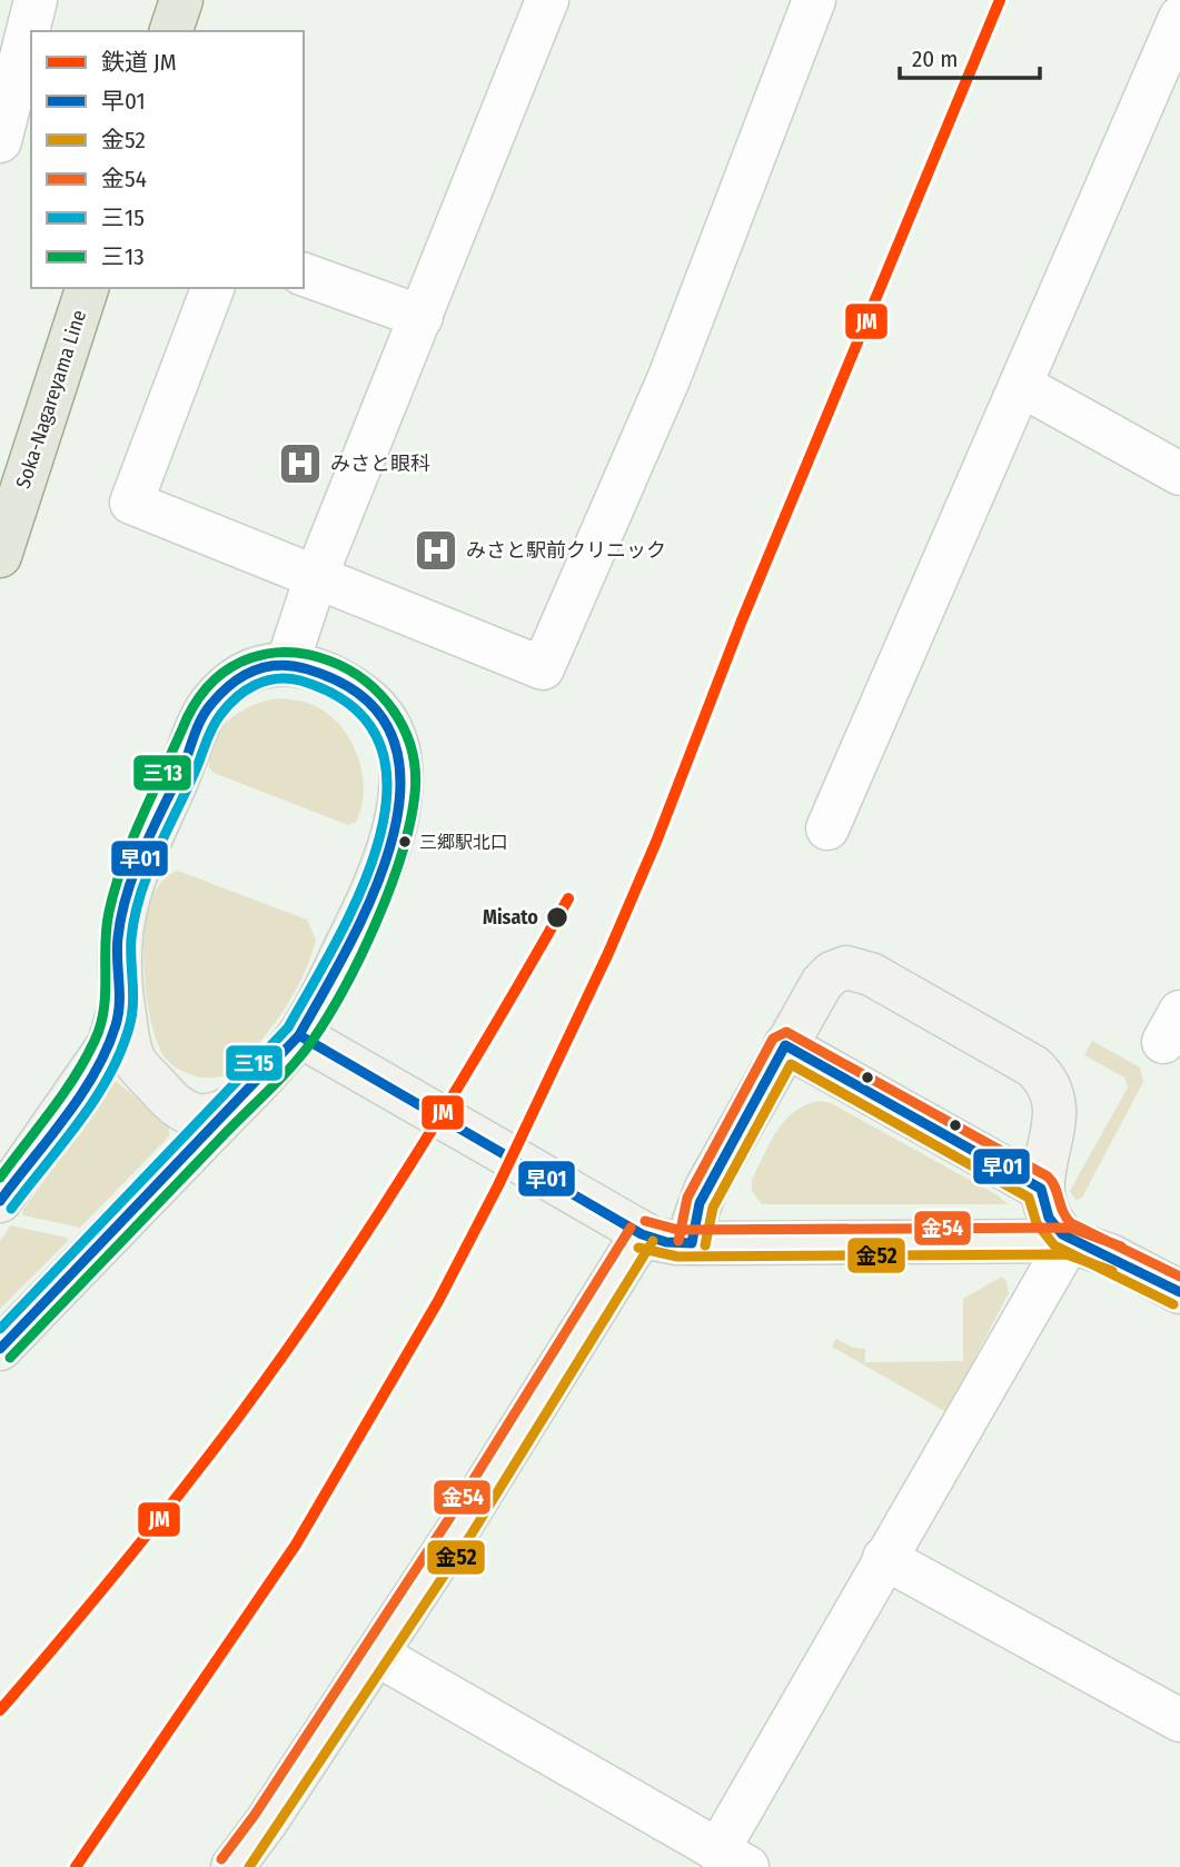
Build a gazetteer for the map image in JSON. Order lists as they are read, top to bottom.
{
  "streets": {
    "main road": ["Soka-Nagareyama Line"]
  },
  "places": {
    "hospital": ["みさと眼科", "みさと駅前クリニック"],
    "other": ["三郷駅北口", "Misato"]
  },
  "lines": [
    "rail line JM",
    "transit line 三13",
    "transit line 早01",
    "transit line 三15",
    "transit line 金54",
    "transit line 金52"
  ],
  "legend": [
    "鉄道 JM",
    "早01",
    "金52",
    "金54",
    "三15",
    "三13"
  ],
  "scale_bar": "20 m"
}
